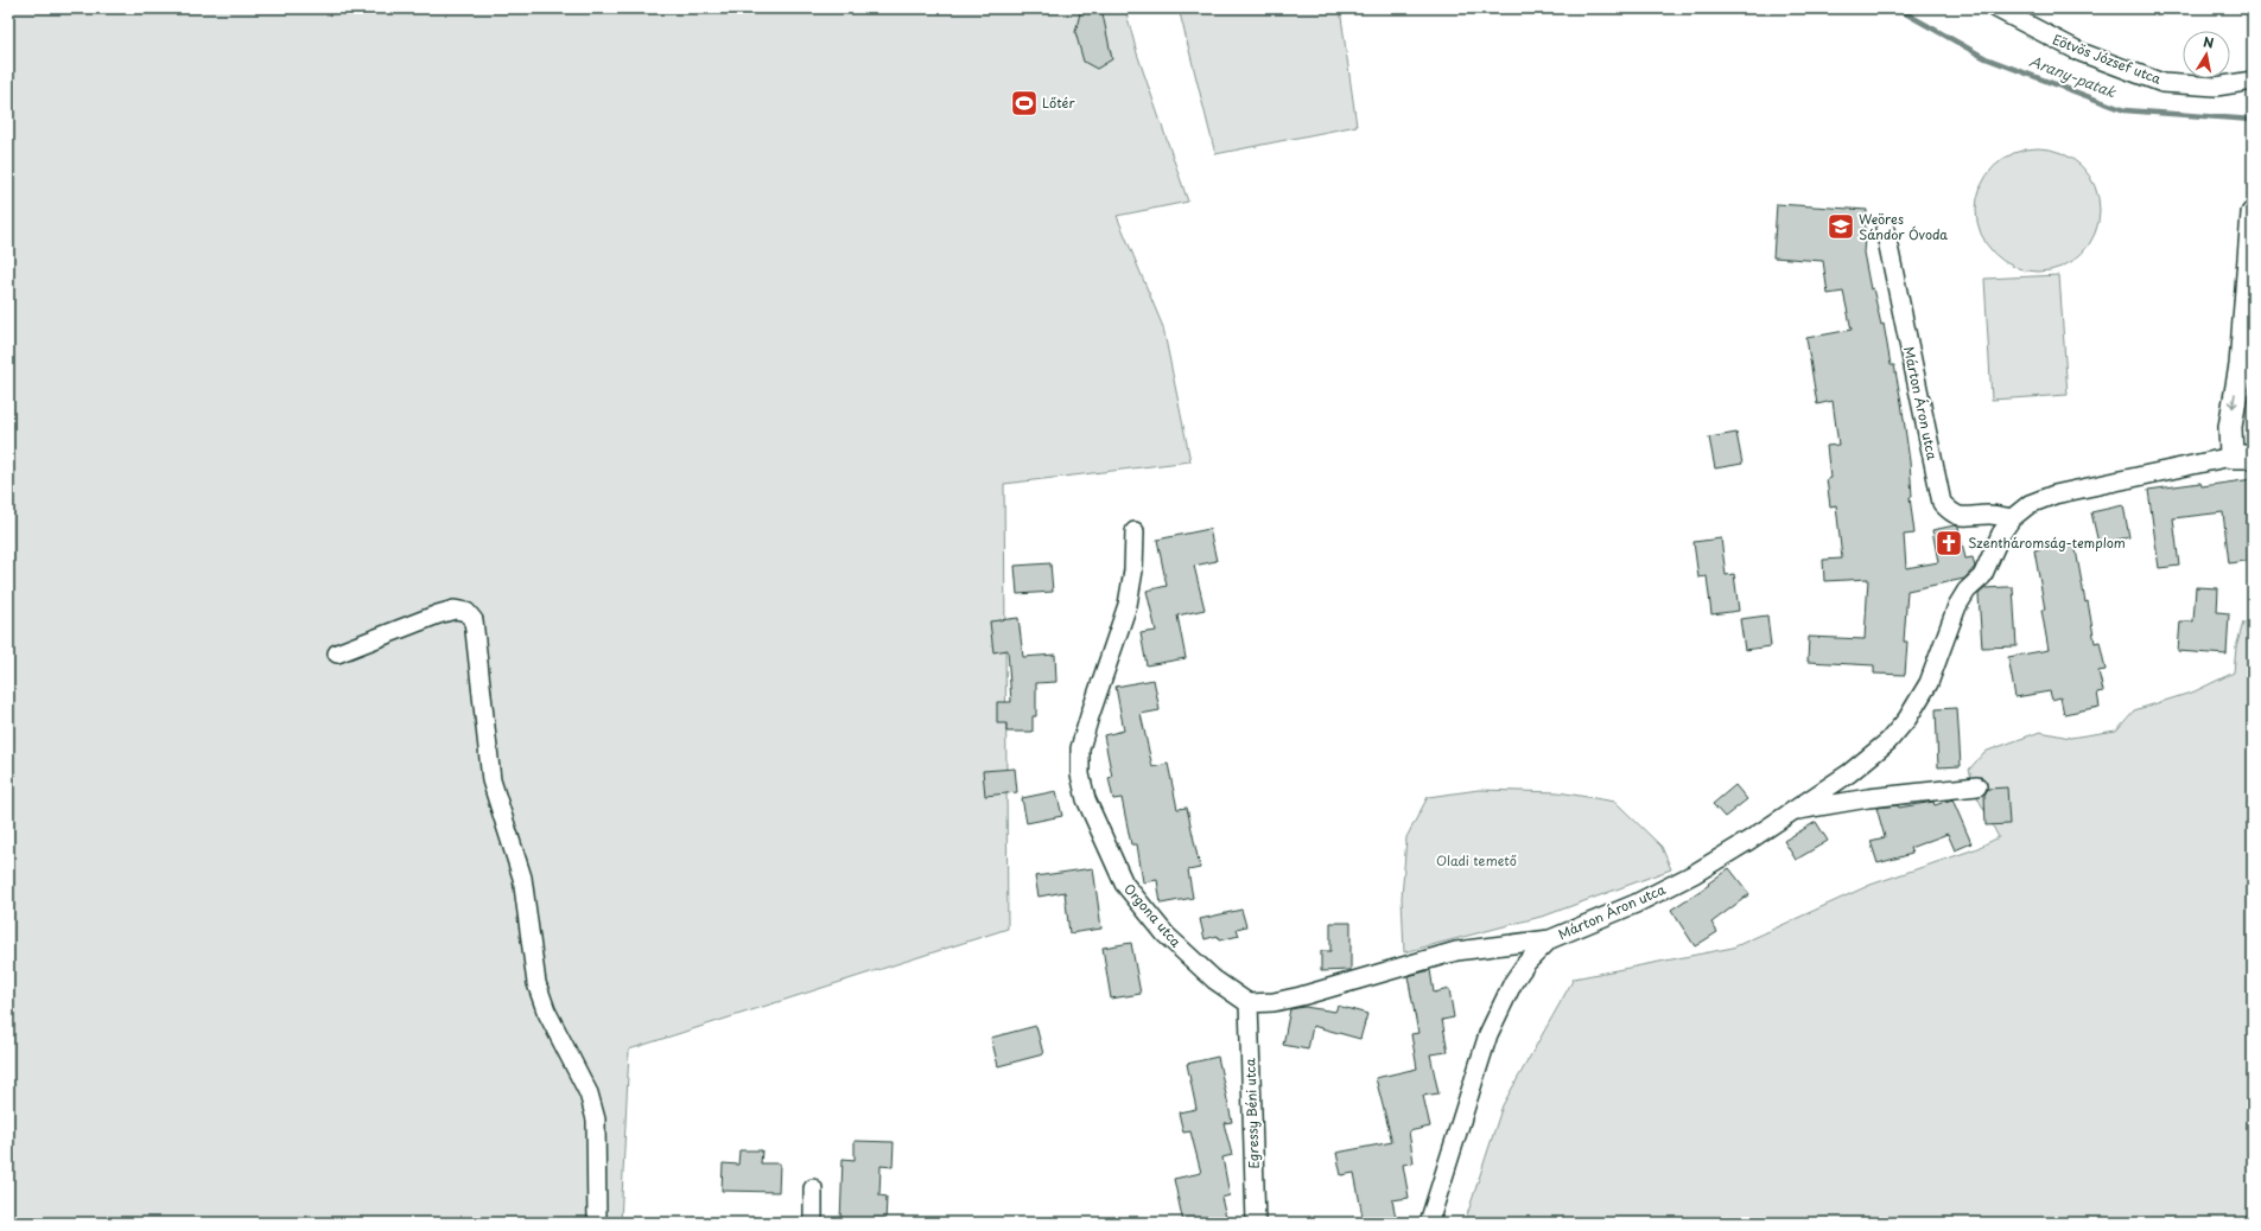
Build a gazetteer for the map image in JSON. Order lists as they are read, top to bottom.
{
  "streets": {
    "street": [
      "Eötvös József utca",
      "Márton Áron utca",
      "Orgona utca",
      "Egressy Béni utca"
    ]
  },
  "crossings": [
    ["Orgona utca", "Egressy Béni utca"]
  ],
  "water": ["Arany-patak"],
  "parks": ["Oladi temető"],
  "places": {
    "sports": ["Lőtér"],
    "school or university": ["Weöres Sándor Óvoda"],
    "church": ["Szentháromság-templom"]
  },
  "north": "top"
}
